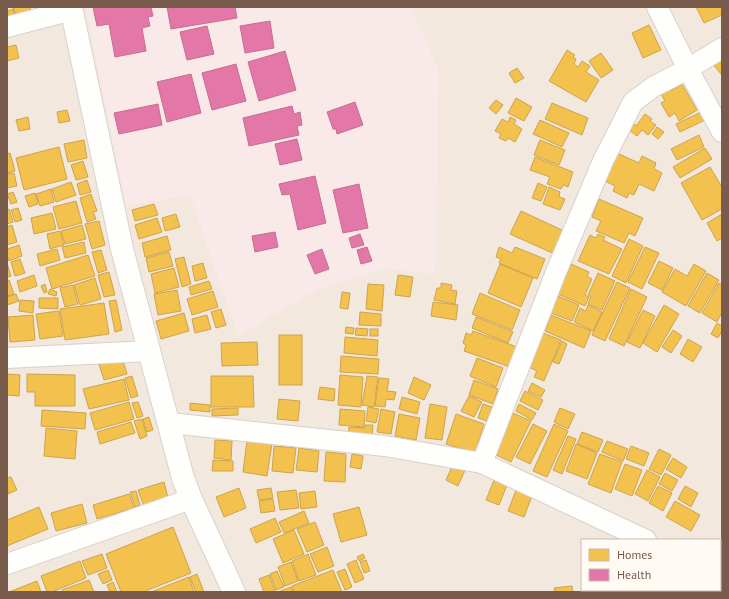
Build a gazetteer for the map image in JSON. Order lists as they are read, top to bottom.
{
  "legend": ["Homes", "Health"]
}
